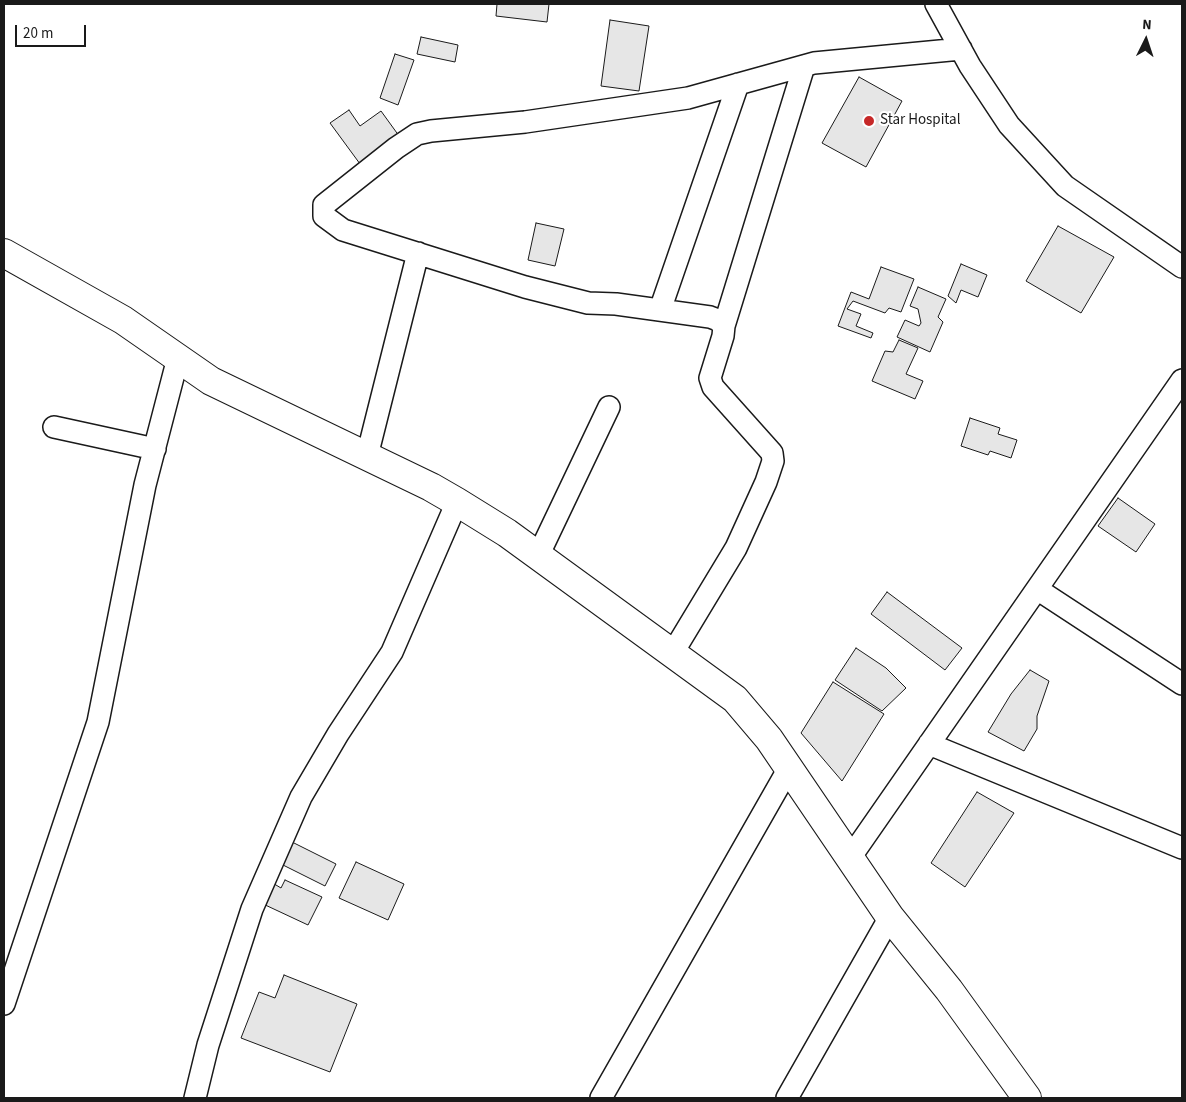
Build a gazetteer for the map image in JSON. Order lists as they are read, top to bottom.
{
  "places": ["Star Hospital"],
  "scale_bar": "20 m",
  "north": "top"
}
